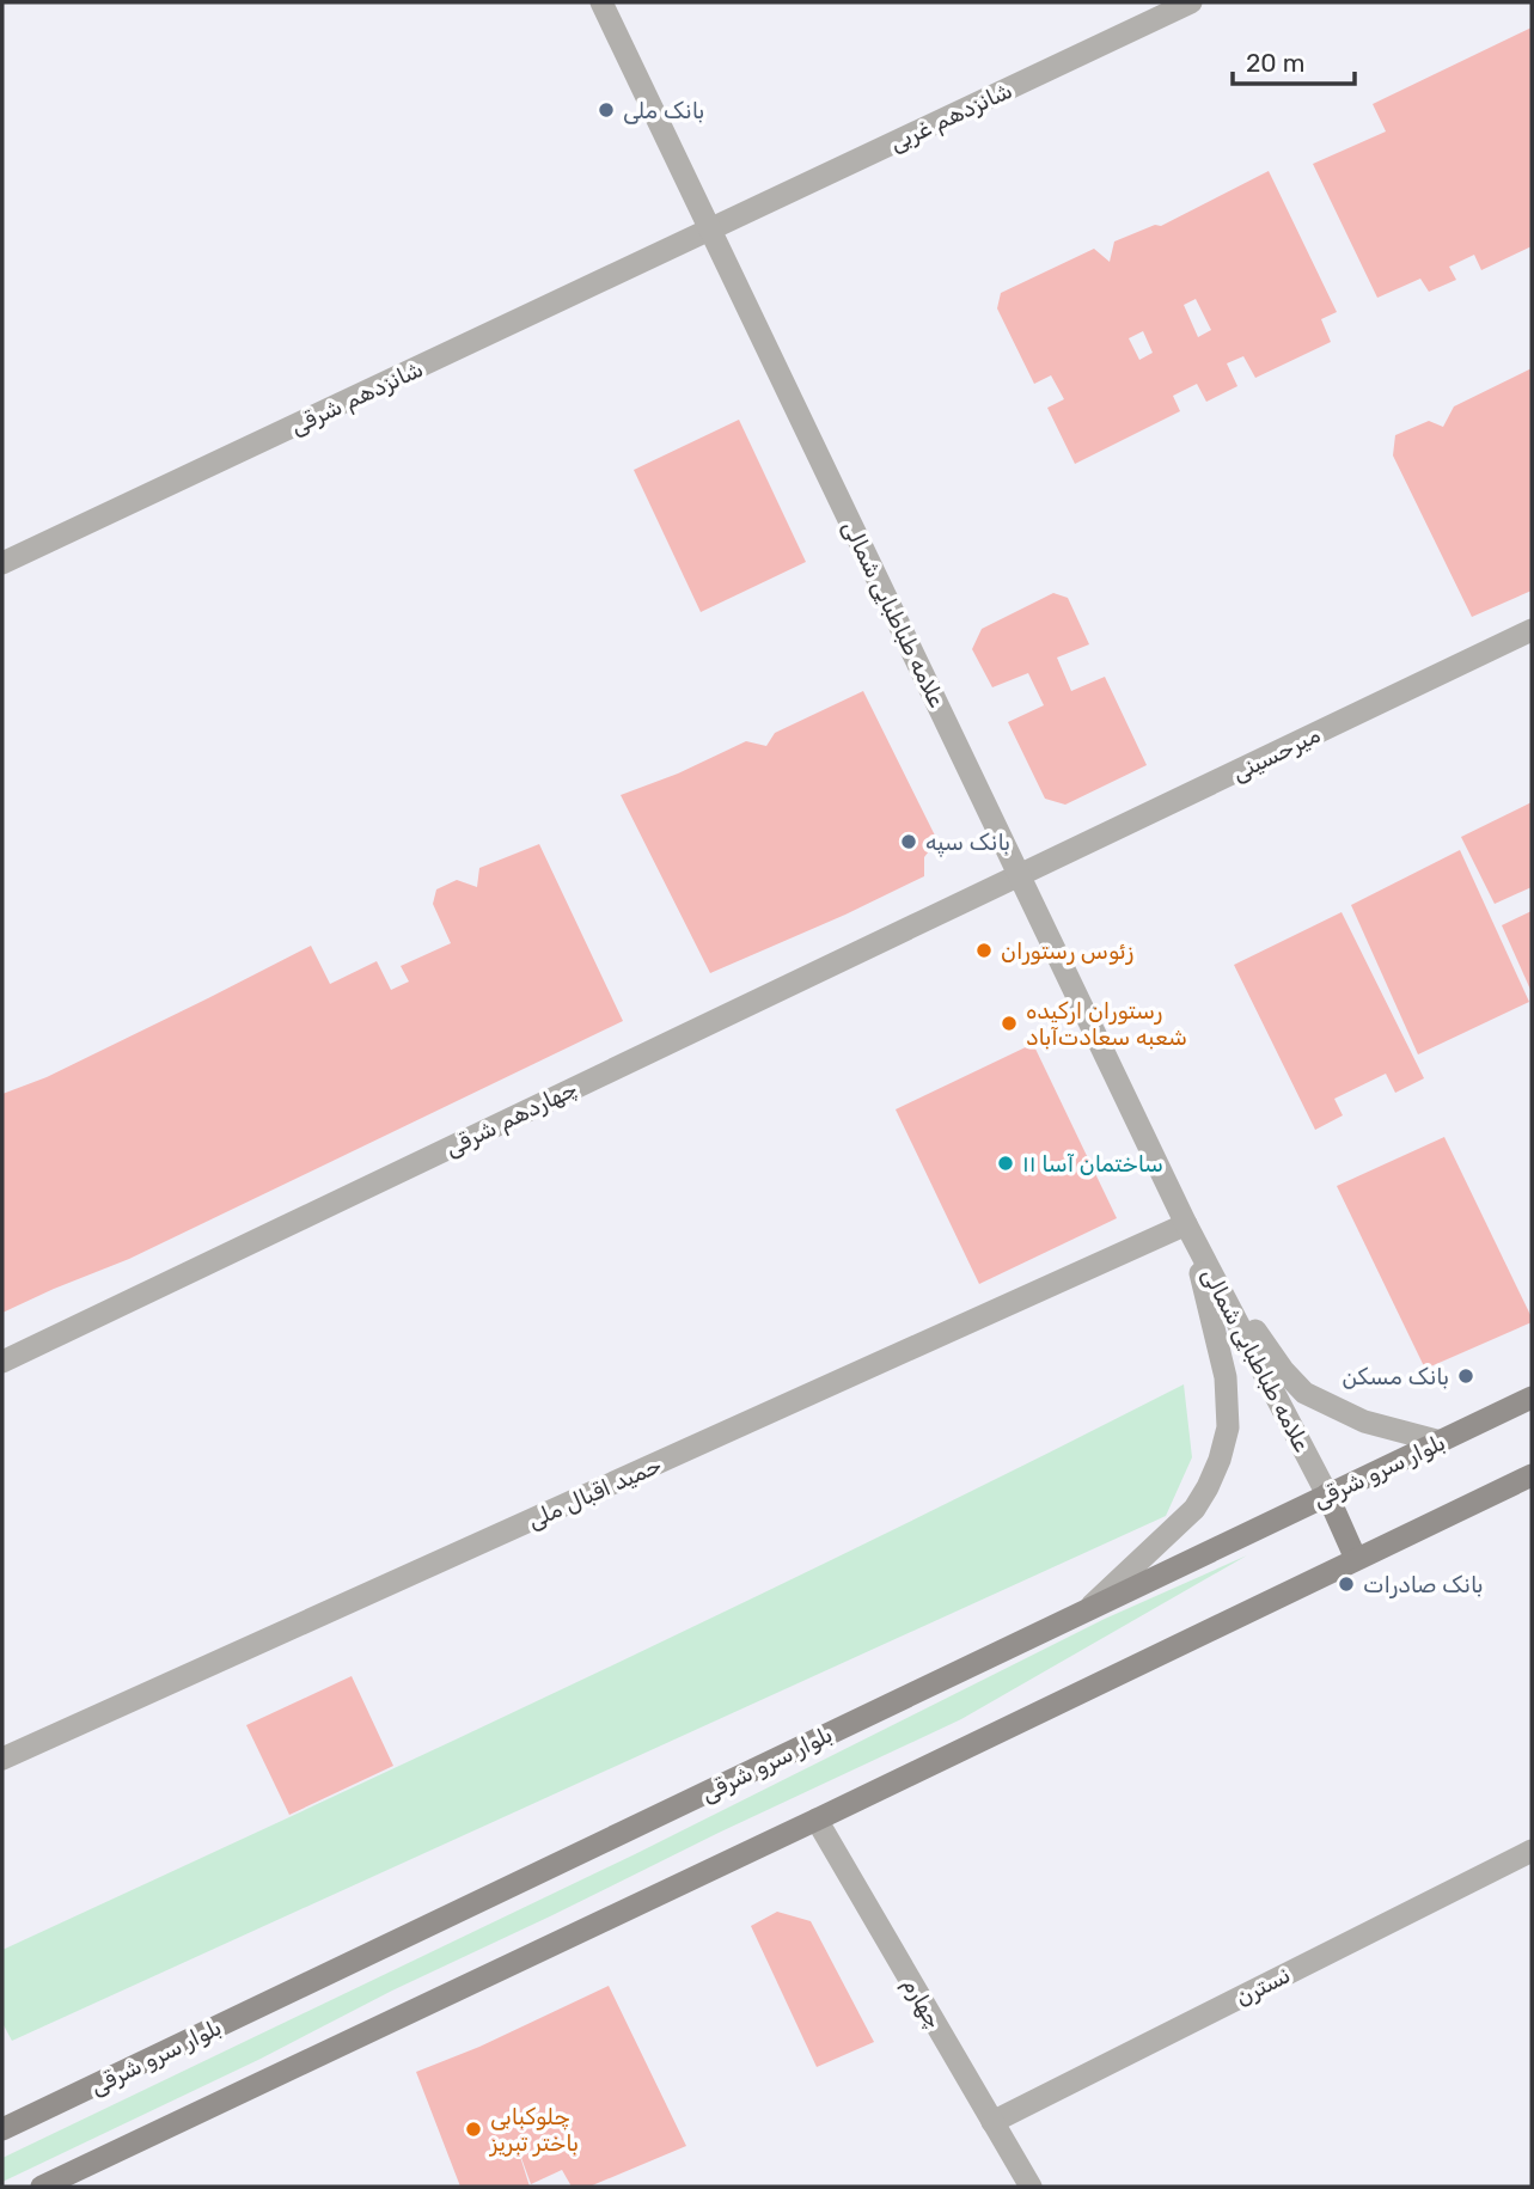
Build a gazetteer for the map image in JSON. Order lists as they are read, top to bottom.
{
  "streets": {
    "main road": ["بلوار سرو شرقی"],
    "street": [
      "شانزدهم غربی",
      "شانزدهم شرقی",
      "علامه طباطبایی شمالی",
      "میرحسینی",
      "چهاردهم شرقی",
      "حمید اقبال ملی",
      "نسترن",
      "چهارم"
    ]
  },
  "crossings": [
    ["شانزدهم غربی", "شانزدهم شرقی"],
    ["شانزدهم غربی", "علامه طباطبایی شمالی"],
    ["شانزدهم شرقی", "علامه طباطبایی شمالی"],
    ["علامه طباطبایی شمالی", "میرحسینی"],
    ["علامه طباطبایی شمالی", "چهاردهم شرقی"],
    ["علامه طباطبایی شمالی", "بلوار سرو شرقی"],
    ["علامه طباطبایی شمالی", "حمید اقبال ملی"],
    ["میرحسینی", "چهاردهم شرقی"],
    ["نسترن", "چهارم"]
  ],
  "places": [
    "بانک ملی",
    "بانک سپه",
    "زئوس رستوران",
    "رستوران ارکیده شعبه سعادت‌آباد",
    "ساختمان آسا ۱۱",
    "بانک مسکن",
    "بانک صادرات",
    "چلوکبابی باختر تبریز"
  ],
  "scale_bar": "20 m"
}
